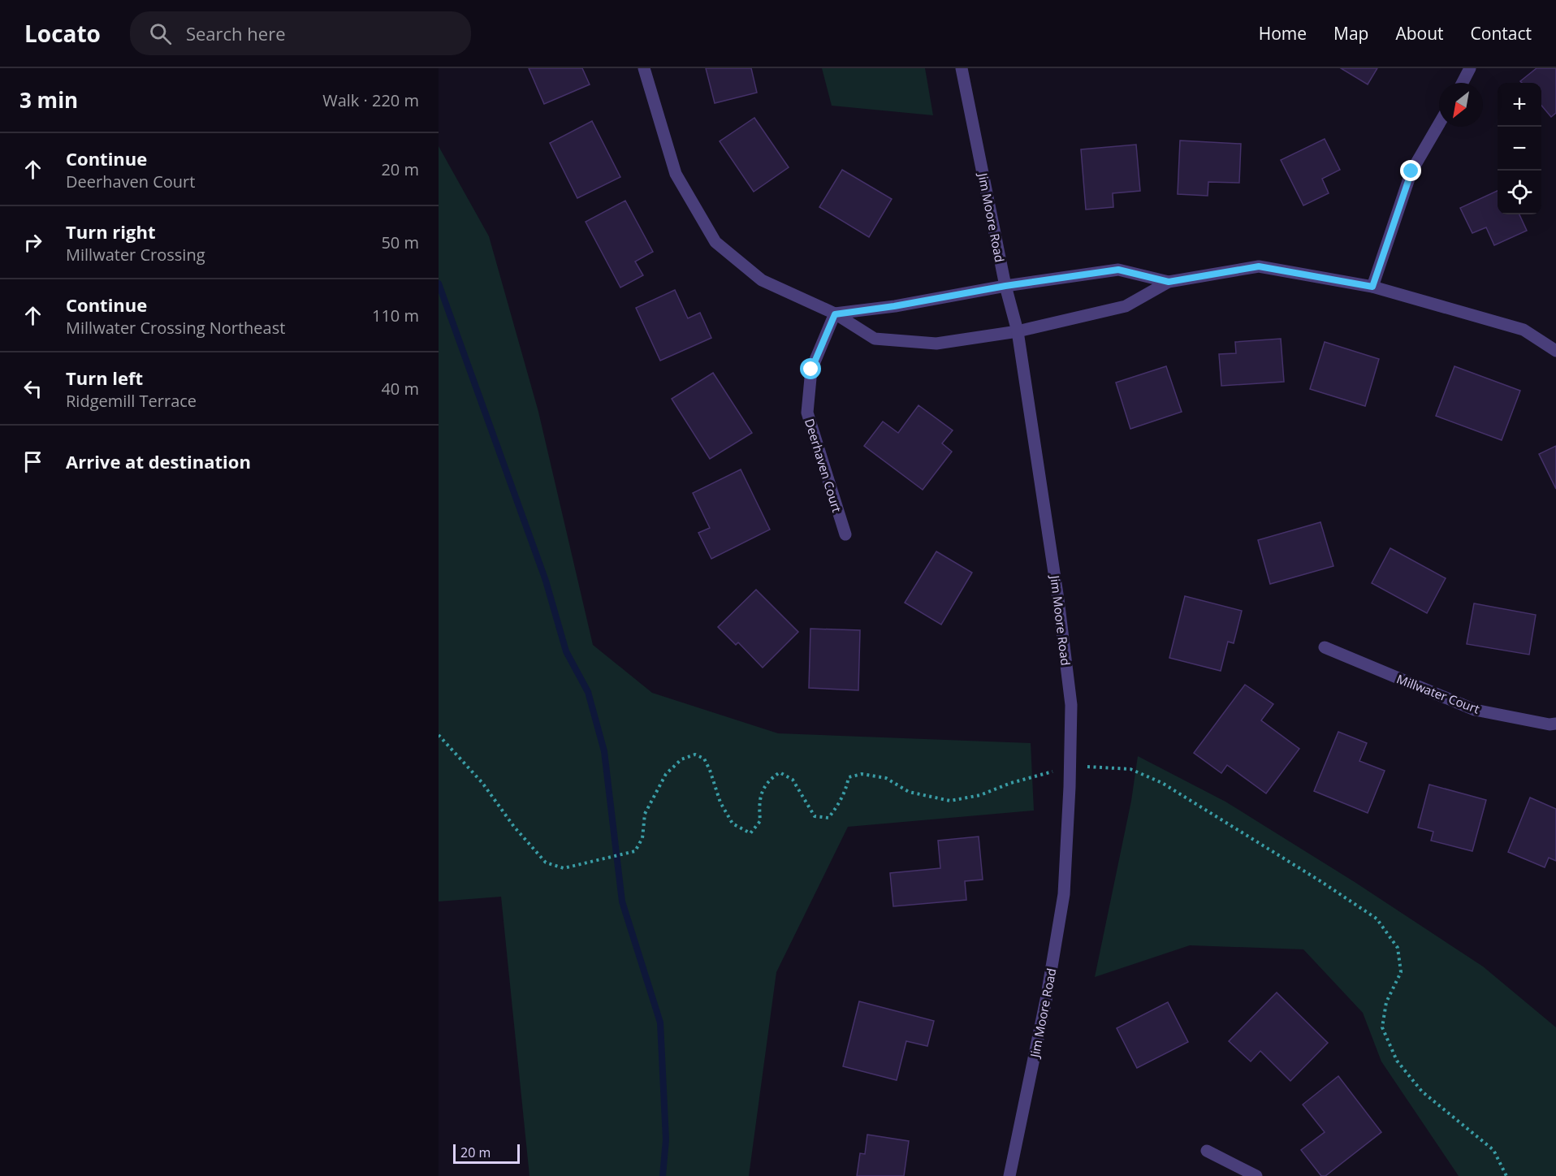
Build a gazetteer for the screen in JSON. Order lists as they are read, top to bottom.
{
  "streets": {
    "street": ["Jim Moore Road", "Deerhaven Court", "Millwater Court"]
  },
  "scale_bar": "20 m",
  "north": "bottom left",
  "page": {
    "header": "Locato",
    "search": "Search here",
    "nav": [
      "Home",
      "Map",
      "About",
      "Contact"
    ],
    "heading": ["3 min", "Walk · 220 m"],
    "map_buttons": ["+", "−"],
    "list": [
      ["Continue", "Deerhaven Court", "20 m"],
      ["Turn right", "Millwater Crossing", "50 m"],
      ["Continue", "Millwater Crossing Northeast", "110 m"],
      ["Turn left", "Ridgemill Terrace", "40 m"],
      "Arrive at destination"
    ],
    "scale": "20 m"
  }
}
